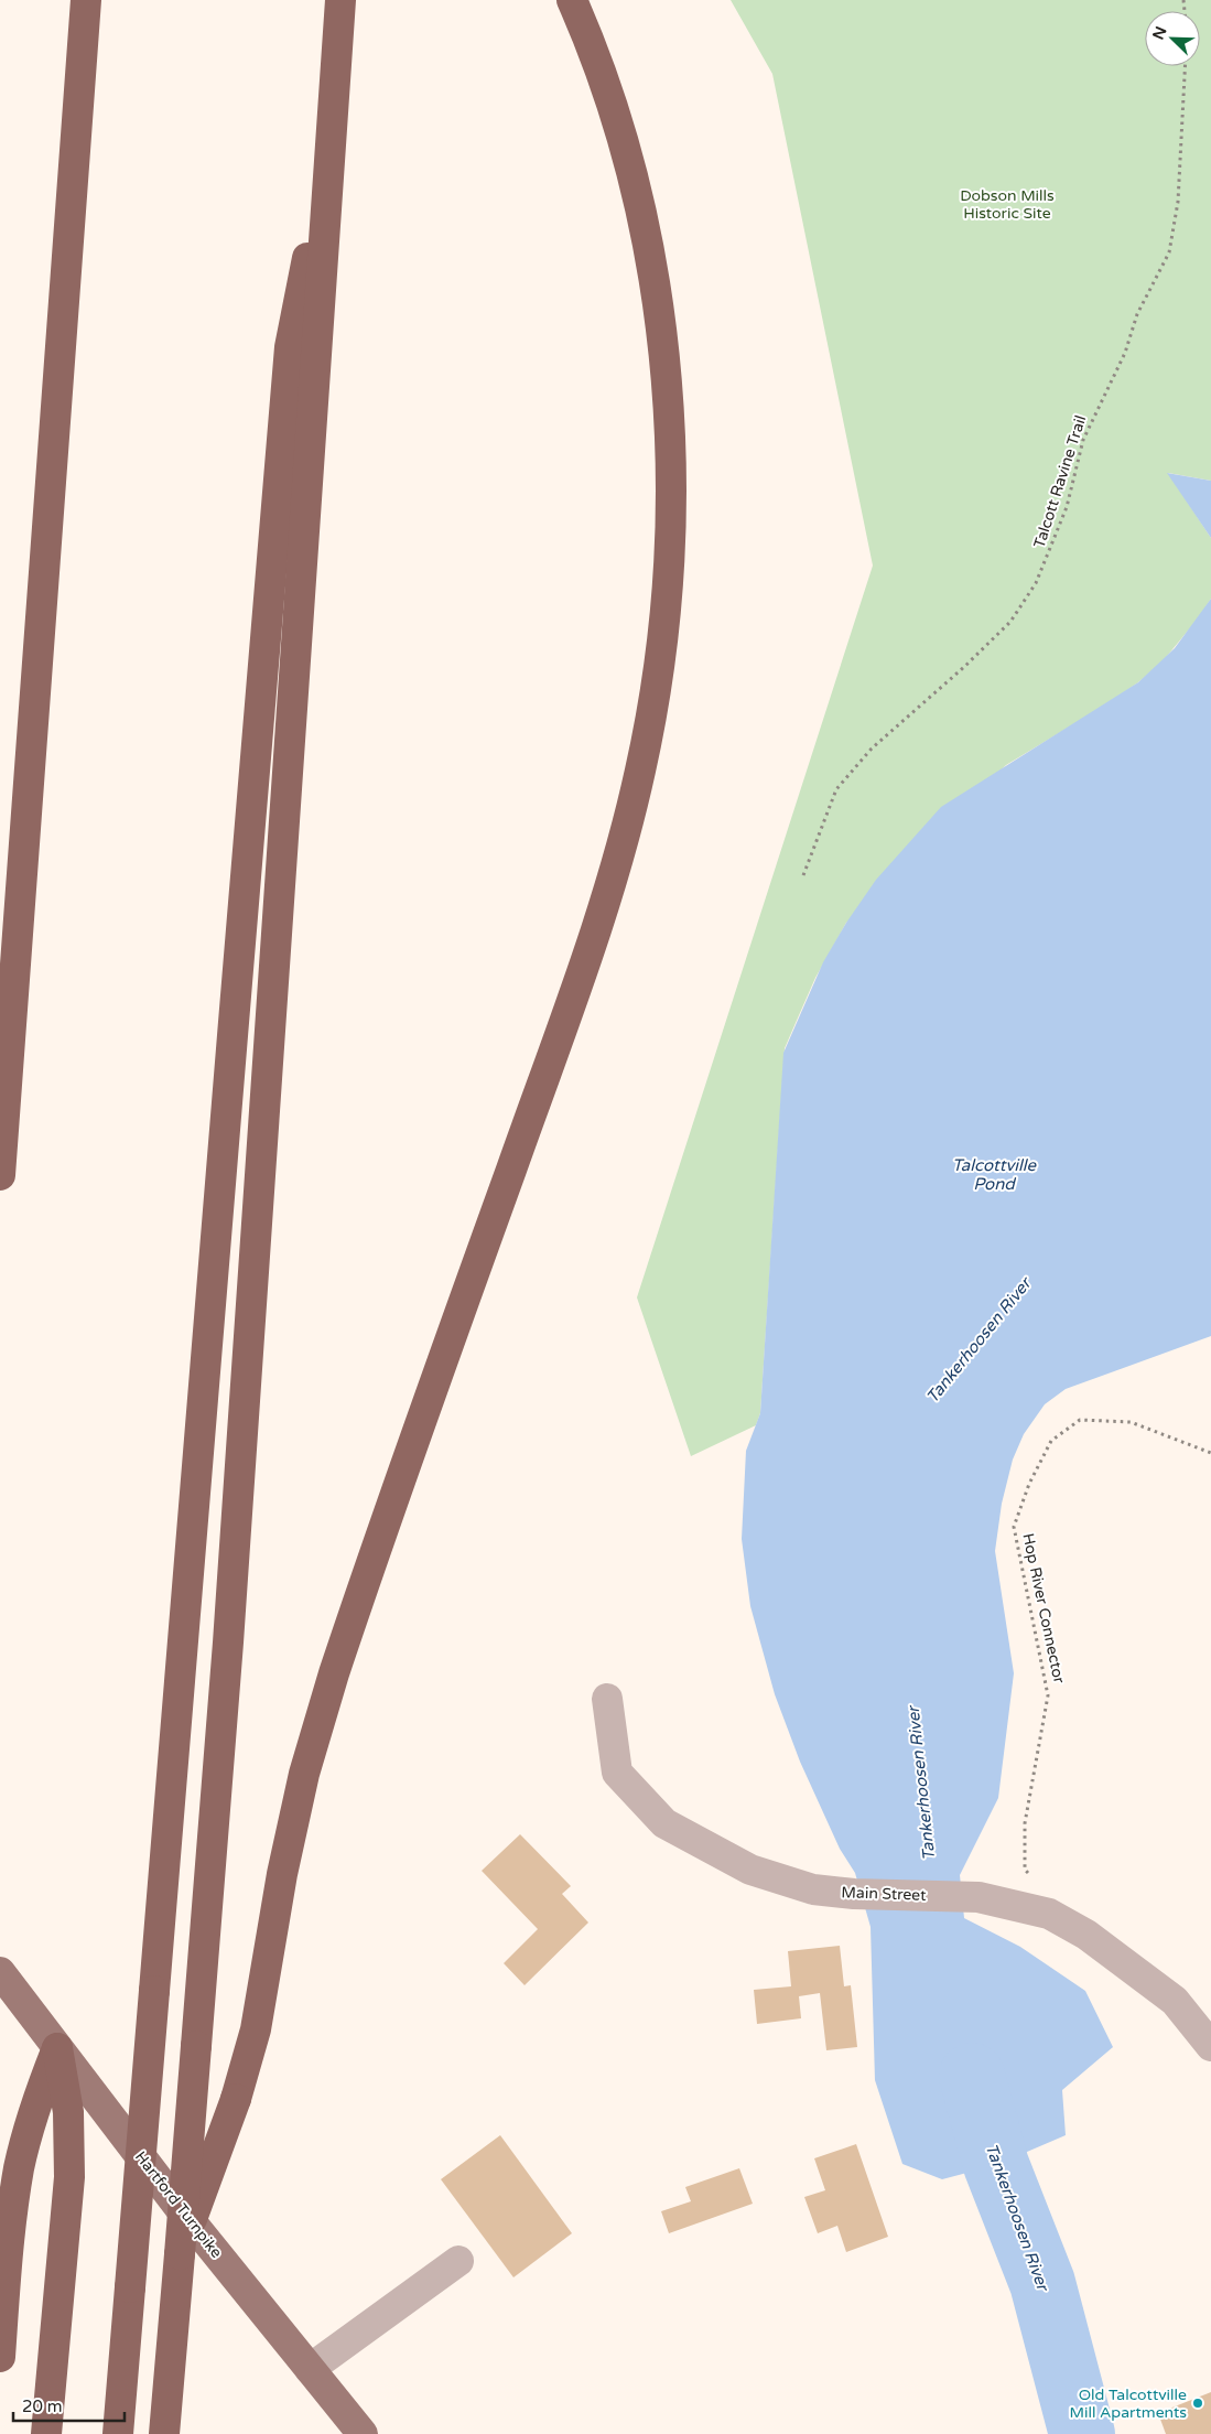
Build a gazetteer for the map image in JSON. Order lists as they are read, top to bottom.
{
  "streets": {
    "main road": ["Hartford Turnpike"],
    "street": ["Main Street"],
    "path": ["Talcott Ravine Trail", "Hop River Connector"]
  },
  "crossings": [
    ["Hop River Connector", "Main Street"]
  ],
  "water": ["Talcottville Pond", "Tankerhoosen River"],
  "parks": ["Dobson Mills Historic Site"],
  "places": ["Old Talcottville Mill Apartments"],
  "scale_bar": "20 m",
  "north": "top left"
}
